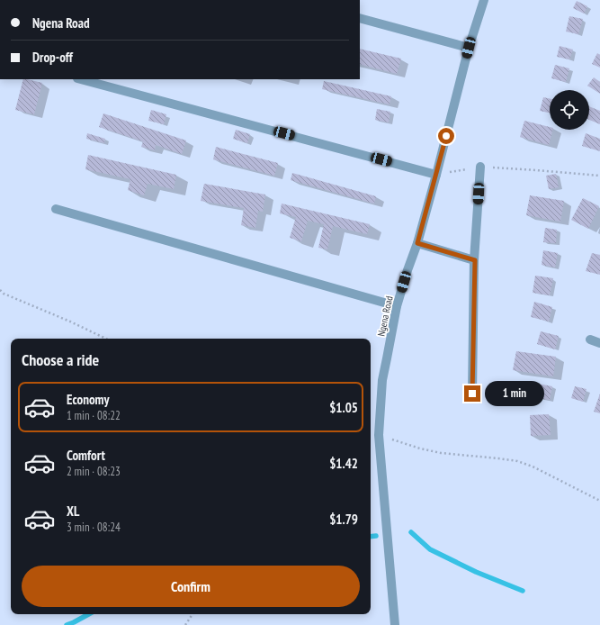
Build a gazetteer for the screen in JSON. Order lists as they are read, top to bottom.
{
  "streets": {
    "street": ["Ngena Road"]
  },
  "page": {
    "banner": ["Ngena Road", "Drop-off"],
    "heading": "Choose a ride",
    "bubble": "1 min",
    "list": [
      {
        "name": "Economy",
        "note": "1 min · 08:22",
        "value": "$1.05"
      },
      {
        "name": "Comfort",
        "note": "2 min · 08:23",
        "value": "$1.42"
      },
      {
        "name": "XL",
        "note": "3 min · 08:24",
        "value": "$1.79"
      }
    ],
    "buttons": "Confirm"
  }
}
